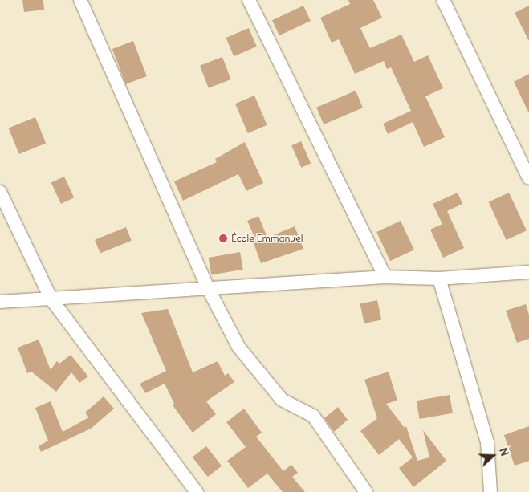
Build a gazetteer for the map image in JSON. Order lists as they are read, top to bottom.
{
  "places": ["École Emmanuel"],
  "north": "right"
}
